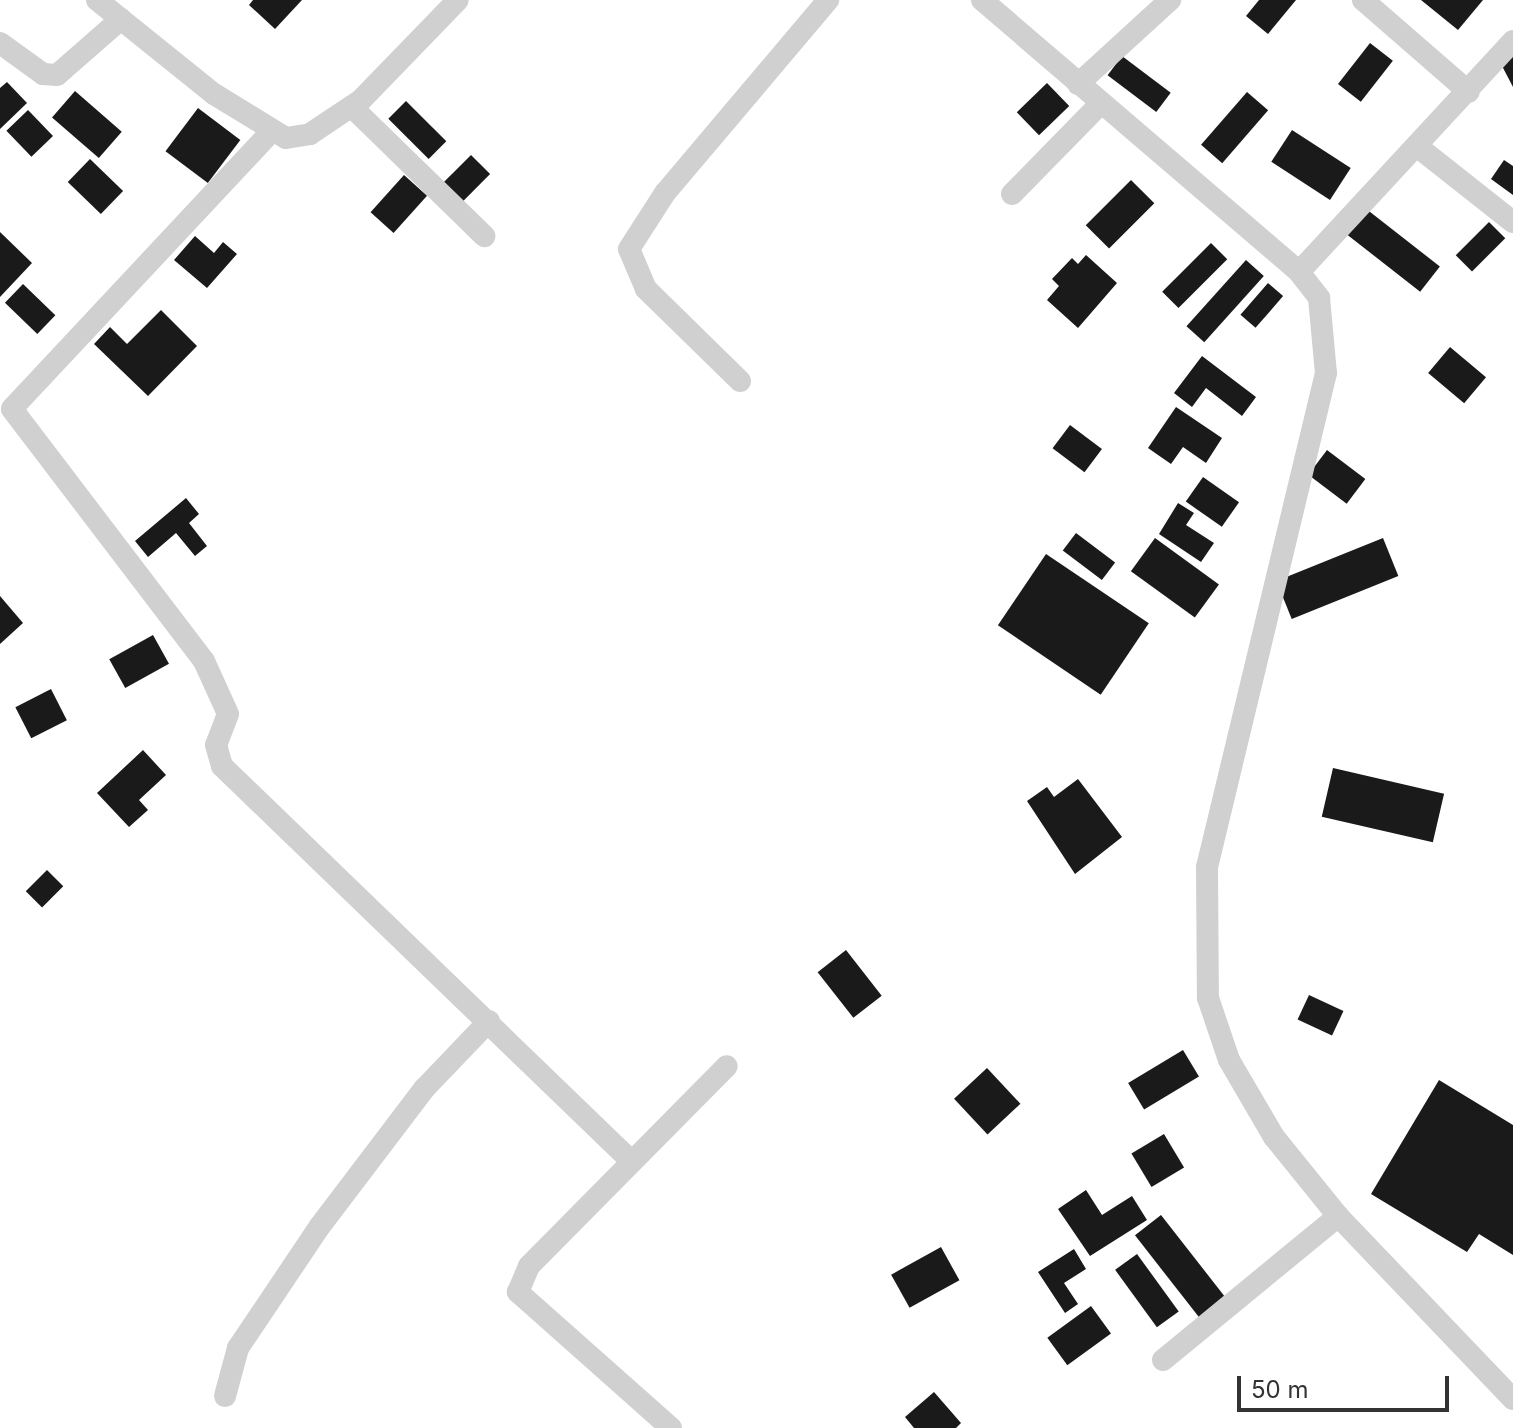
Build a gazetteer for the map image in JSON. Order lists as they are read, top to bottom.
{
  "scale_bar": "50 m"
}
